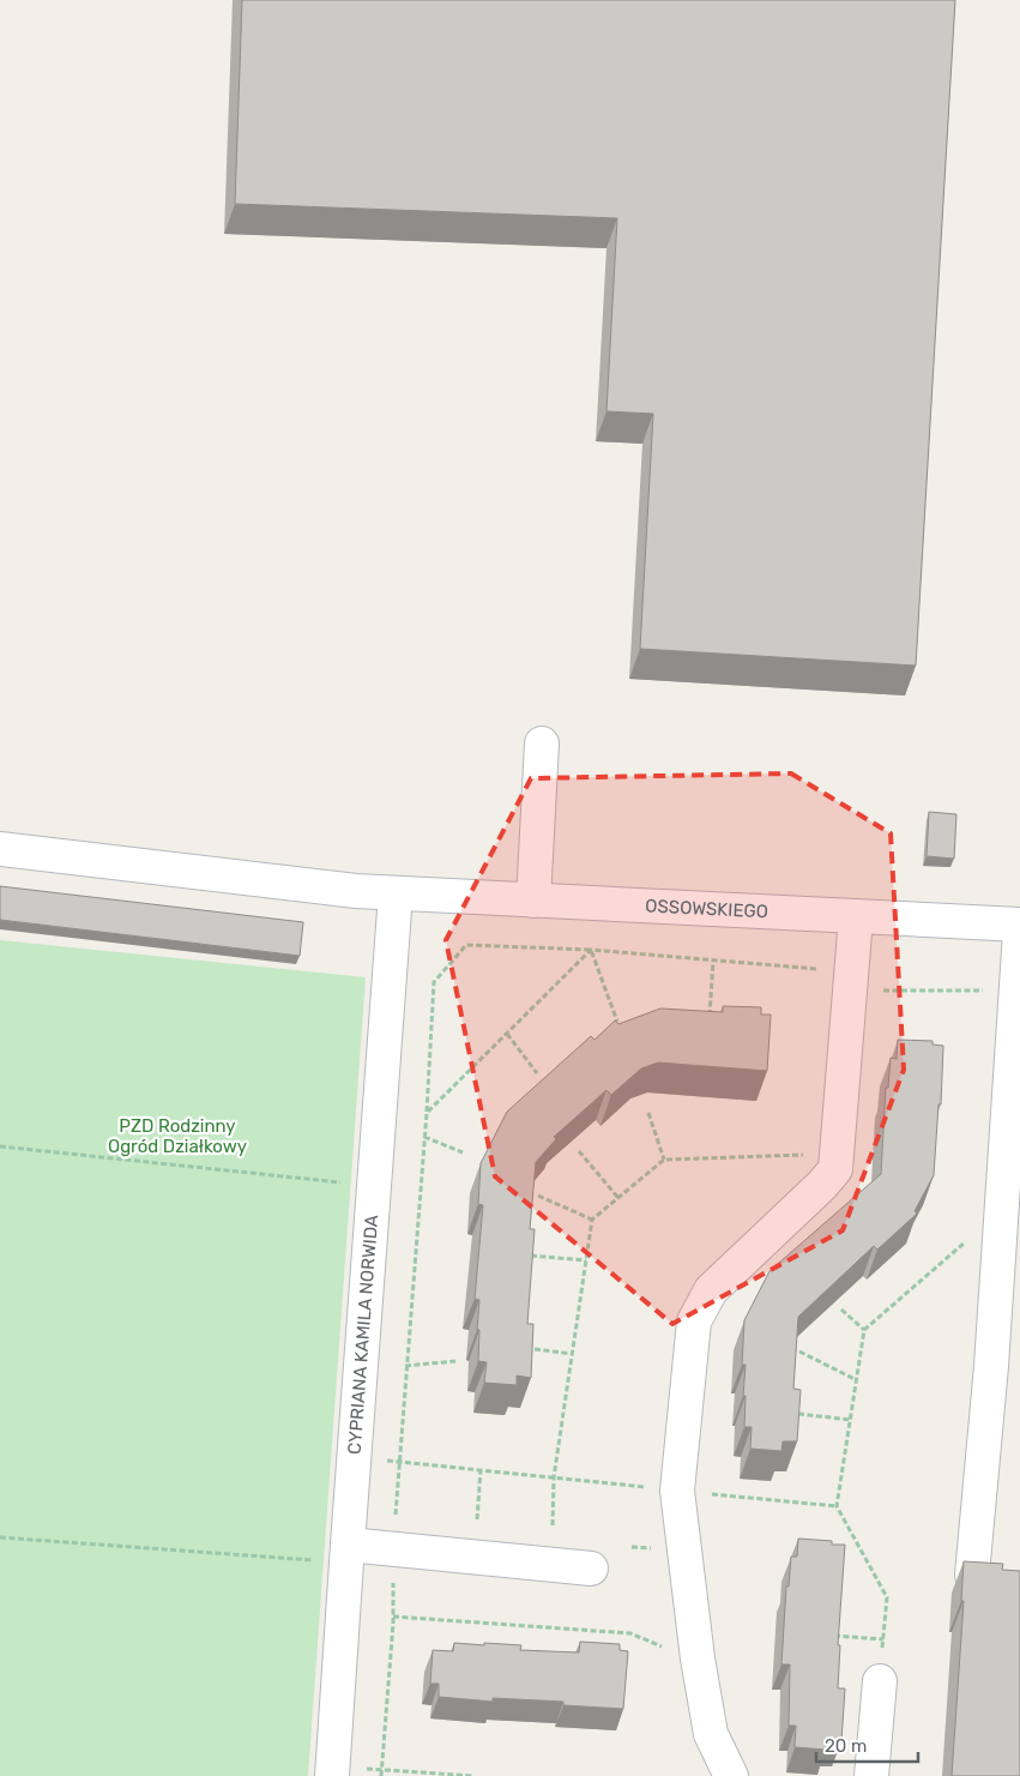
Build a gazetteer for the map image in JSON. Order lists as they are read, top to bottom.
{
  "streets": {
    "street": ["OSSOWSKIEGO", "CYPRIANA KAMILA NORWIDA"]
  },
  "crossings": [
    ["OSSOWSKIEGO", "CYPRIANA KAMILA NORWIDA"]
  ],
  "parks": ["PZD Rodzinny Ogród Działkowy"],
  "scale_bar": "20 m"
}
